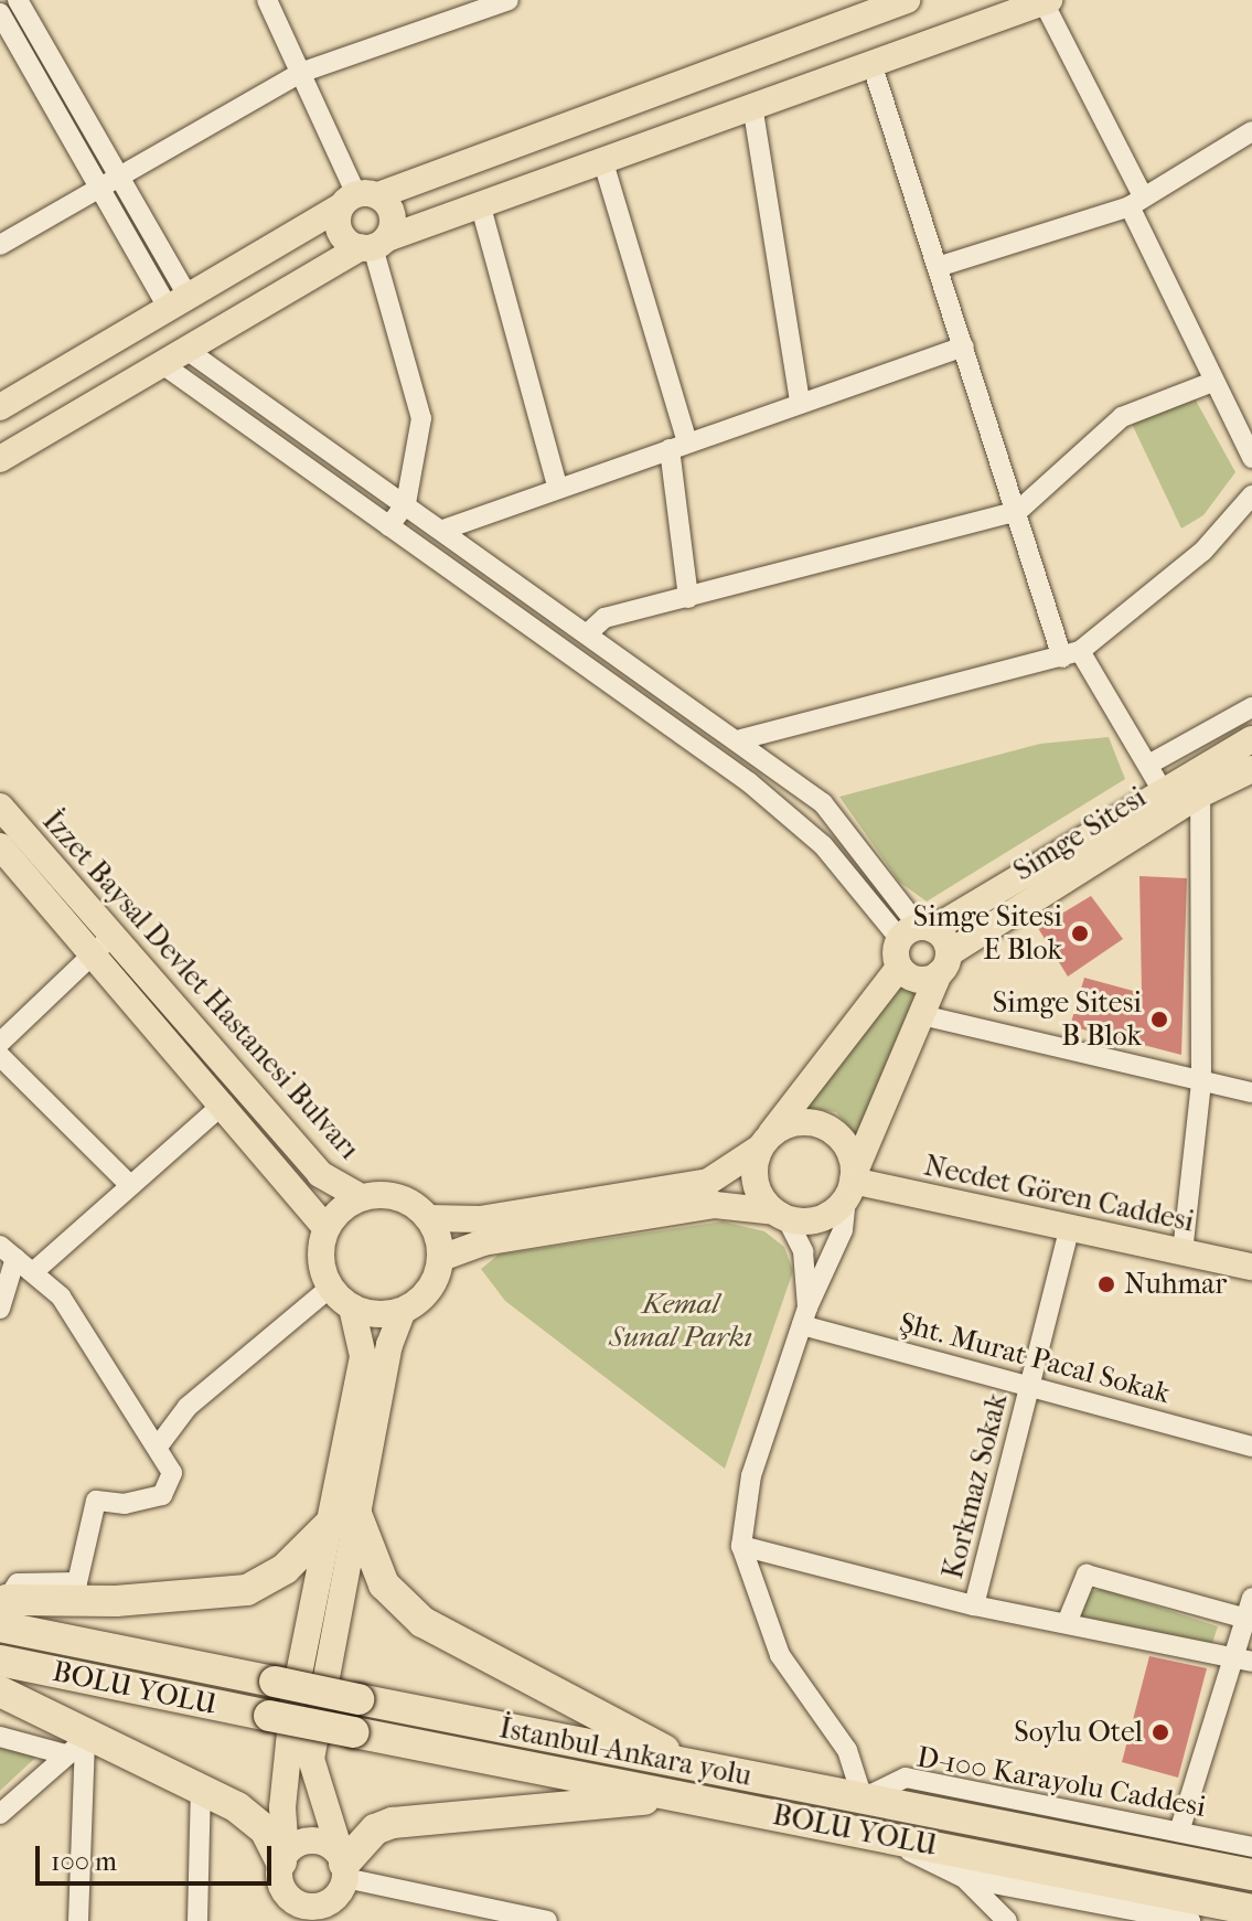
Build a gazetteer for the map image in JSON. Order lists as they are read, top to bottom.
{
  "streets": {
    "highway": ["BOLU YOLU", "İstanbul-Ankara yolu"],
    "main road": ["Simge Sitesi", "İzzet Baysal Devlet Hastanesi Bulvarı", "Necdet Gören Caddesi"],
    "street": ["Şht. Murat Pacal Sokak", "Korkmaz Sokak", "D-100 Karayolu Caddesi"]
  },
  "crossings": [
    ["Necdet Gören Caddesi", "Korkmaz Sokak"],
    ["Şht. Murat Pacal Sokak", "Korkmaz Sokak"],
    ["BOLU YOLU", "İstanbul-Ankara yolu"],
    ["İstanbul-Ankara yolu", "D-100 Karayolu Caddesi"]
  ],
  "parks": ["Kemal Sunal Parkı"],
  "places": [
    "Simge Sitesi E Blok",
    "Simge Sitesi B Blok",
    "Nuhmar",
    "Soylu Otel"
  ],
  "scale_bar": "100 m"
}
